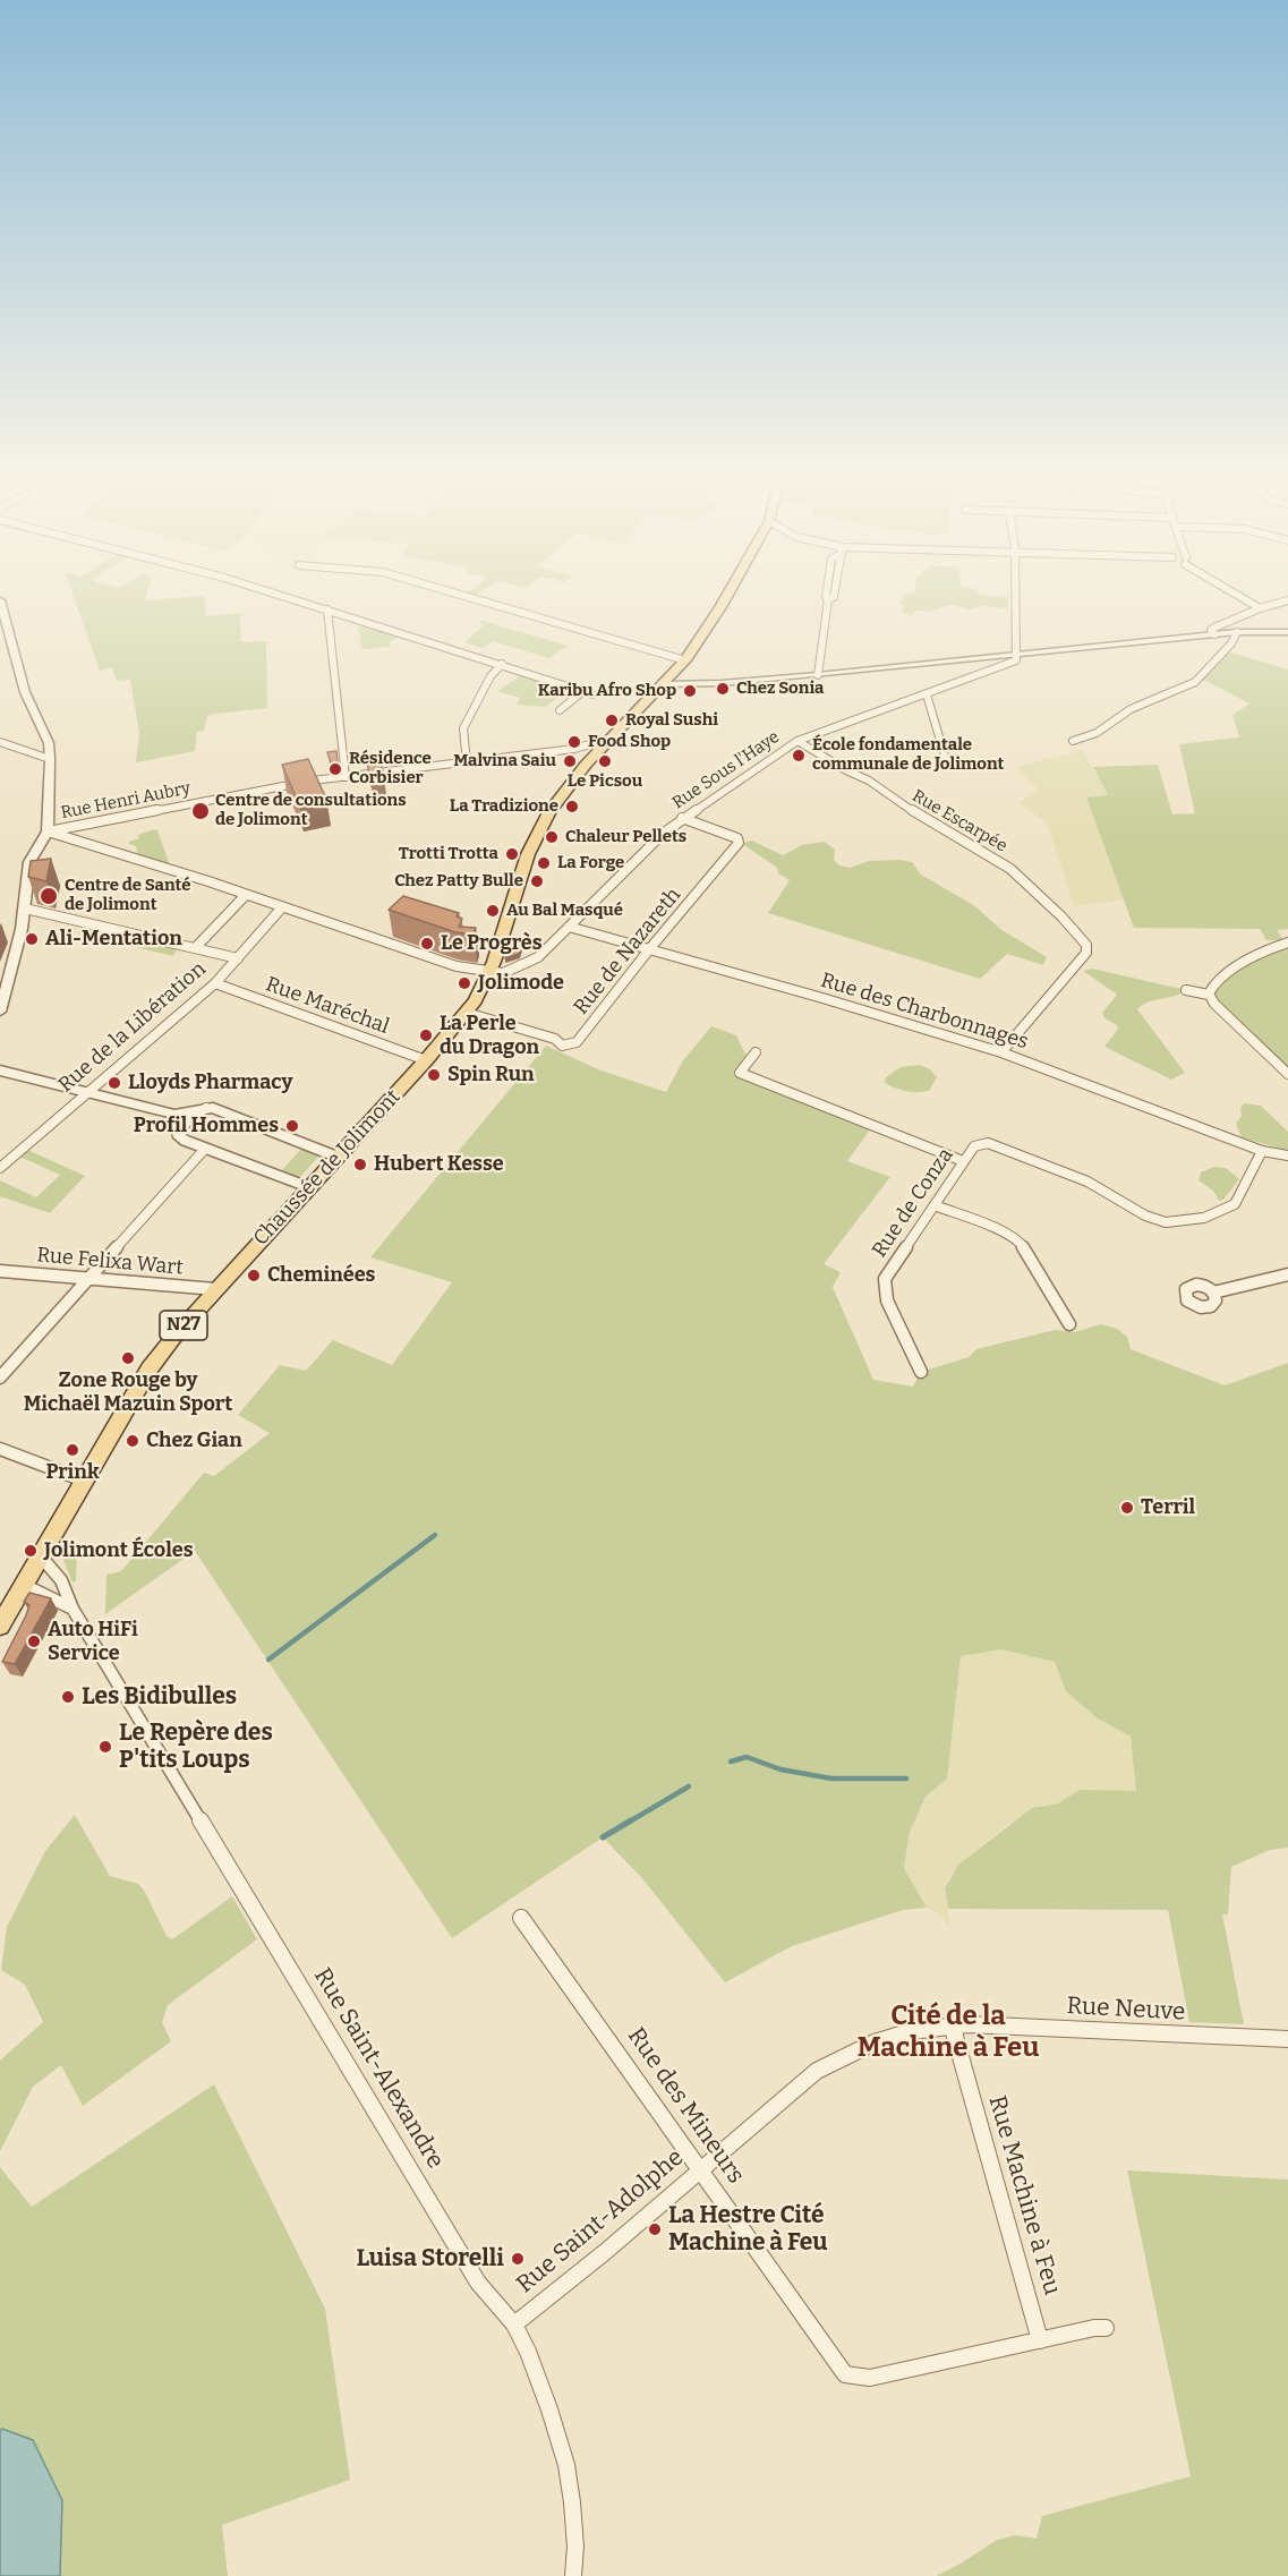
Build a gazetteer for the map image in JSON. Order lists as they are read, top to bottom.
{
  "streets": {
    "main road": ["Chaussée de Jolimont", "N27"],
    "street": [
      "Rue Sous l'Haye",
      "Rue Henri Aubry",
      "Rue Escarpée",
      "Rue de Nazareth",
      "Rue Maréchal",
      "Rue des Charbonnages",
      "Rue de la Libération",
      "Rue de Conza",
      "Rue Felixa Wart",
      "Rue Neuve",
      "Rue Saint-Alexandre",
      "Rue des Mineurs",
      "Rue Machine à Feu",
      "Rue Saint-Adolphe"
    ]
  },
  "crossings": [
    ["Rue Sous l'Haye", "Rue Henri Aubry"],
    ["Rue Sous l'Haye", "Rue Escarpée"],
    ["Rue Sous l'Haye", "Rue de Nazareth"],
    ["Rue Sous l'Haye", "Rue des Charbonnages"],
    ["Rue Sous l'Haye", "Rue de la Libération"],
    ["Rue Sous l'Haye", "Chaussée de Jolimont"],
    ["Rue Henri Aubry", "Chaussée de Jolimont"],
    ["Rue Escarpée", "Rue des Charbonnages"],
    ["Rue de Nazareth", "Rue des Charbonnages"],
    ["Rue de Nazareth", "Chaussée de Jolimont"],
    ["Rue Maréchal", "Rue de la Libération"],
    ["Rue Maréchal", "Chaussée de Jolimont"],
    ["Rue des Charbonnages", "Rue de Conza"],
    ["Chaussée de Jolimont", "Rue Felixa Wart"],
    ["Chaussée de Jolimont", "N27"],
    ["Chaussée de Jolimont", "Rue Saint-Alexandre"],
    ["Rue Neuve", "Rue Machine à Feu"],
    ["Rue Neuve", "Rue Saint-Adolphe"],
    ["Rue Saint-Alexandre", "Rue Saint-Adolphe"],
    ["Rue des Mineurs", "Rue Machine à Feu"],
    ["Rue des Mineurs", "Rue Saint-Adolphe"]
  ],
  "districts": ["Cité de la Machine à Feu"],
  "places": [
    "Chez Sonia",
    "Karibu Afro Shop",
    "Royal Sushi",
    "Food Shop",
    "École fondamentale communale de Jolimont",
    "Malvina Saiu",
    "Le Picsou",
    "Résidence Corbisier",
    "La Tradizione",
    "Centre de consultations de Jolimont",
    "Chaleur Pellets",
    "Trotti Trotta",
    "La Forge",
    "Chez Patty Bulle",
    "Centre de Santé de Jolimont",
    "Au Bal Masqué",
    "Ali-Mentation",
    "Le Progrès",
    "Jolimode",
    "La Perle du Dragon",
    "Spin Run",
    "Lloyds Pharmacy",
    "Profil Hommes",
    "Hubert Kesse",
    "Cheminées",
    "Zone Rouge by Michaël Mazuin Sport",
    "Chez Gian",
    "Prink",
    "Terril",
    "Jolimont Écoles",
    "Auto HiFi Service",
    "Les Bidibulles",
    "Le Repère des P'tits Loups",
    "La Hestre Cité Machine à Feu",
    "Luisa Storelli"
  ]
}
